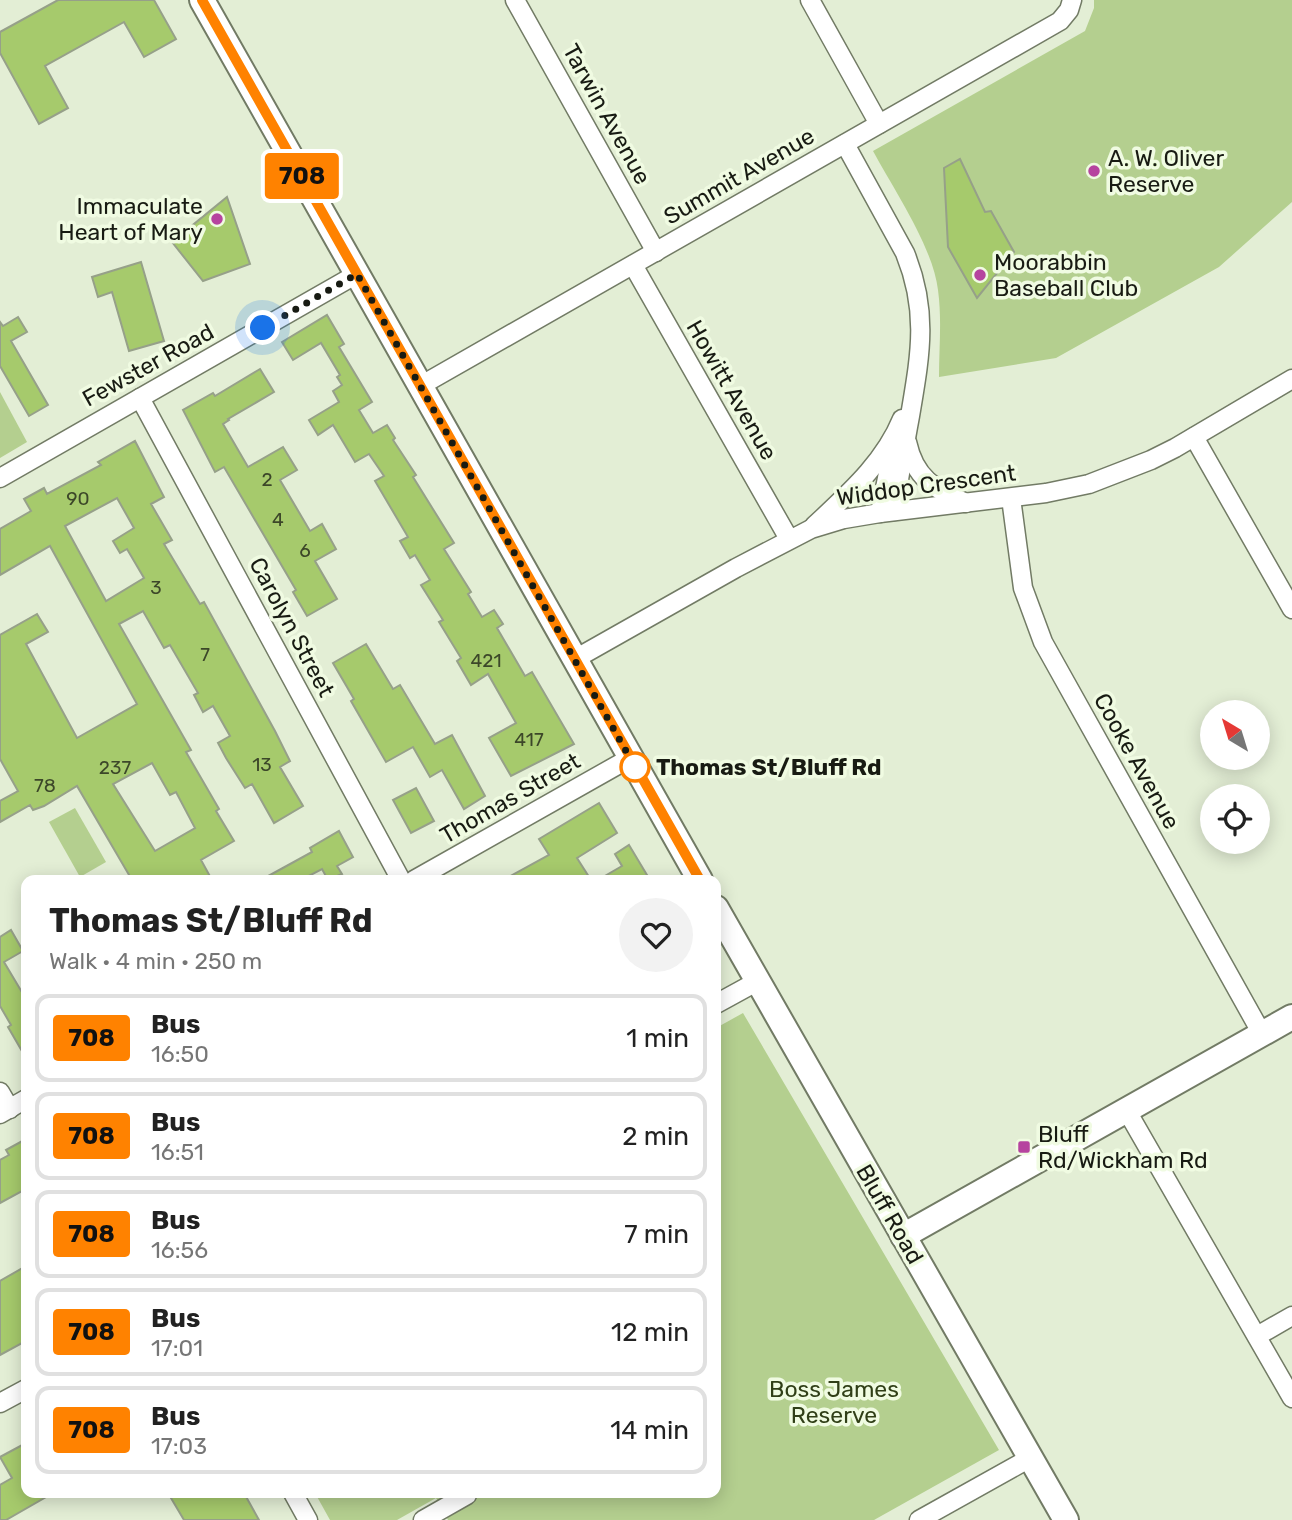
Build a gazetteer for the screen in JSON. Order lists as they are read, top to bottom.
{
  "streets": {
    "main road": ["Bluff Road"],
    "street": [
      "Tarwin Avenue",
      "Summit Avenue",
      "Fewster Road",
      "Howitt Avenue",
      "Widdop Crescent",
      "Carolyn Street",
      "Cooke Avenue",
      "Thomas Street"
    ]
  },
  "crossings": [
    ["Tarwin Avenue", "Summit Avenue"],
    ["Summit Avenue", "Howitt Avenue"],
    ["Fewster Road", "Carolyn Street"],
    ["Howitt Avenue", "Widdop Crescent"],
    ["Widdop Crescent", "Cooke Avenue"]
  ],
  "parks": ["Boss James Reserve"],
  "places": {
    "other": [
      "A. W. Oliver Reserve",
      "Immaculate Heart of Mary",
      "Moorabbin Baseball Club",
      "Thomas St/Bluff Rd"
    ],
    "transit": ["Bluff Rd/Wickham Rd"]
  },
  "lines": ["bus line 708"],
  "house_numbers": [
    "2",
    "90",
    "4",
    "6",
    "3",
    "7",
    "421",
    "417",
    "13",
    "237",
    "78"
  ],
  "north": "top left",
  "page": {
    "on_map": "708",
    "heading": ["Thomas St/Bluff Rd", "Walk · 4 min · 250 m"],
    "list": [
      {
        "mark": "708",
        "name": "Bus",
        "note": "16:50",
        "value": "1 min"
      },
      {
        "mark": "708",
        "name": "Bus",
        "note": "16:51",
        "value": "2 min"
      },
      {
        "mark": "708",
        "name": "Bus",
        "note": "16:56",
        "value": "7 min"
      },
      {
        "mark": "708",
        "name": "Bus",
        "note": "17:01",
        "value": "12 min"
      },
      {
        "mark": "708",
        "name": "Bus",
        "note": "17:03",
        "value": "14 min"
      }
    ]
  }
}
